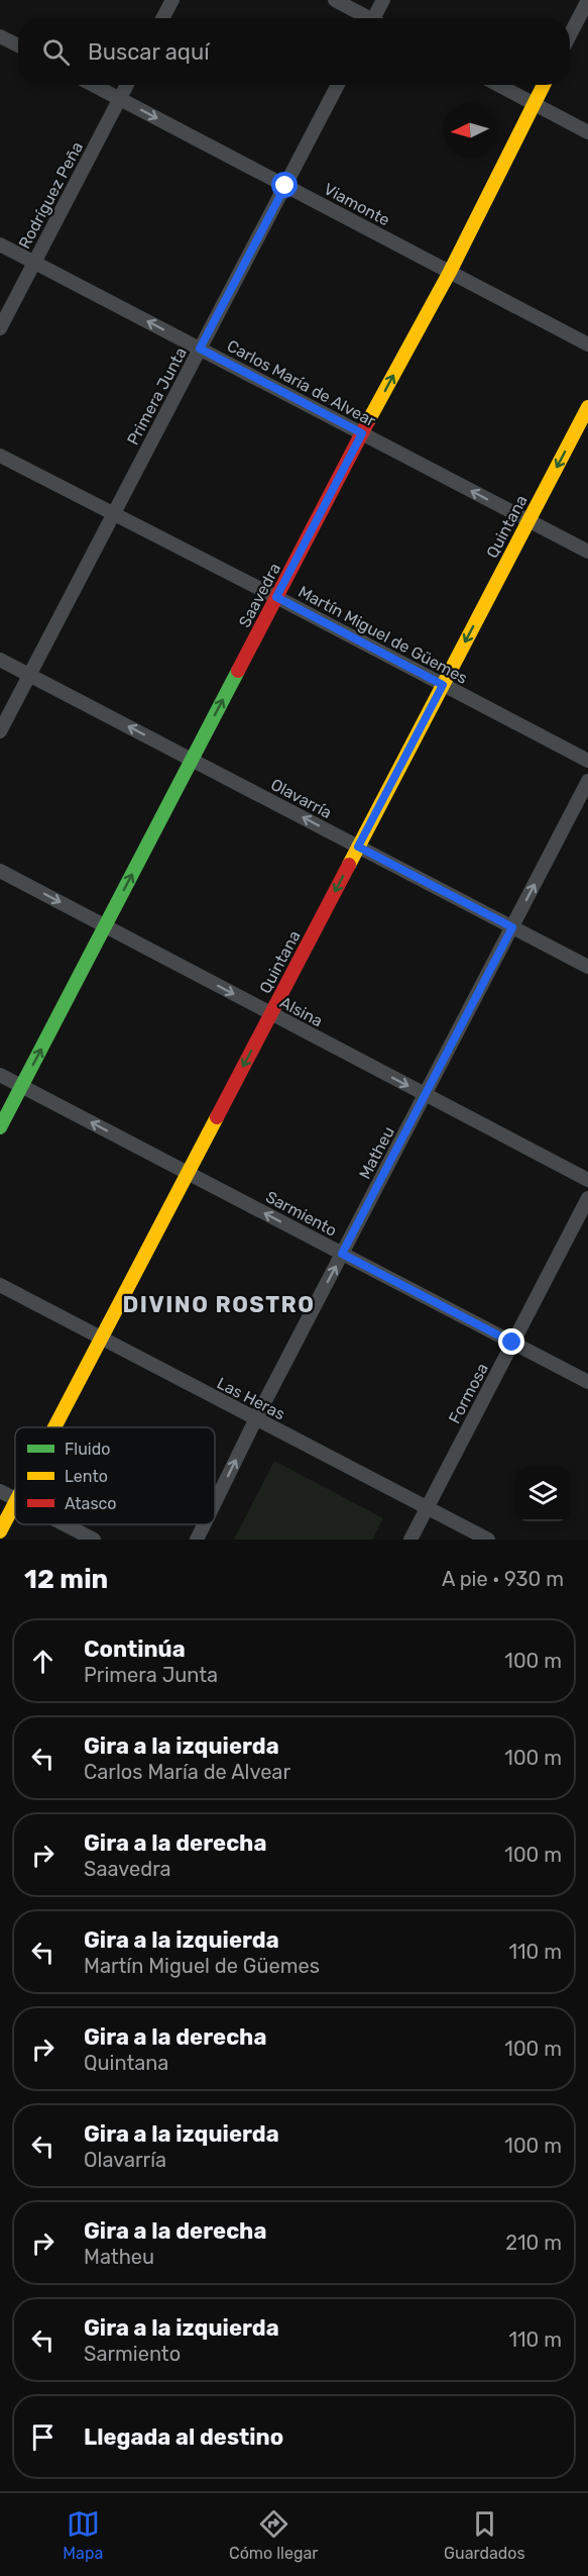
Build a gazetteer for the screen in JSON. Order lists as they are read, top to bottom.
{
  "streets": {
    "street": [
      "Rodríguez Peña",
      "Viamonte",
      "Carlos María de Alvear",
      "Primera Junta",
      "Quintana",
      "Saavedra",
      "Martín Miguel de Güemes",
      "Olavarría",
      "Alsina",
      "Matheu",
      "Sarmiento",
      "Formosa",
      "Las Heras"
    ]
  },
  "crossings": [
    ["Rodríguez Peña", "Viamonte"],
    ["Rodríguez Peña", "Carlos María de Alvear"],
    ["Viamonte", "Primera Junta"],
    ["Viamonte", "Saavedra"],
    ["Carlos María de Alvear", "Primera Junta"],
    ["Carlos María de Alvear", "Quintana"],
    ["Carlos María de Alvear", "Saavedra"],
    ["Primera Junta", "Martín Miguel de Güemes"],
    ["Primera Junta", "Olavarría"],
    ["Quintana", "Martín Miguel de Güemes"],
    ["Quintana", "Olavarría"],
    ["Quintana", "Alsina"],
    ["Quintana", "Sarmiento"],
    ["Quintana", "Las Heras"],
    ["Saavedra", "Martín Miguel de Güemes"],
    ["Saavedra", "Olavarría"],
    ["Saavedra", "Alsina"],
    ["Saavedra", "Sarmiento"],
    ["Olavarría", "Matheu"],
    ["Alsina", "Matheu"],
    ["Matheu", "Sarmiento"],
    ["Matheu", "Las Heras"],
    ["Sarmiento", "Formosa"],
    ["Formosa", "Las Heras"]
  ],
  "one_way": [
    "Carlos María de Alvear",
    "Quintana",
    "Saavedra",
    "Olavarría",
    "Alsina",
    "Matheu",
    "Sarmiento"
  ],
  "districts": ["DIVINO ROSTRO"],
  "legend": ["Fluido", "Lento", "Atasco"],
  "north": "left",
  "page": {
    "search": "Buscar aquí",
    "heading": ["12 min", "A pie · 930 m"],
    "list": [
      ["Continúa", "Primera Junta", "100 m"],
      ["Gira a la izquierda", "Carlos María de Alvear", "100 m"],
      ["Gira a la derecha", "Saavedra", "100 m"],
      ["Gira a la izquierda", "Martín Miguel de Güemes", "110 m"],
      ["Gira a la derecha", "Quintana", "100 m"],
      ["Gira a la izquierda", "Olavarría", "100 m"],
      ["Gira a la derecha", "Matheu", "210 m"],
      ["Gira a la izquierda", "Sarmiento", "110 m"],
      "Llegada al destino"
    ],
    "nav": ["Mapa", "Cómo llegar", "Guardados"]
  }
}
